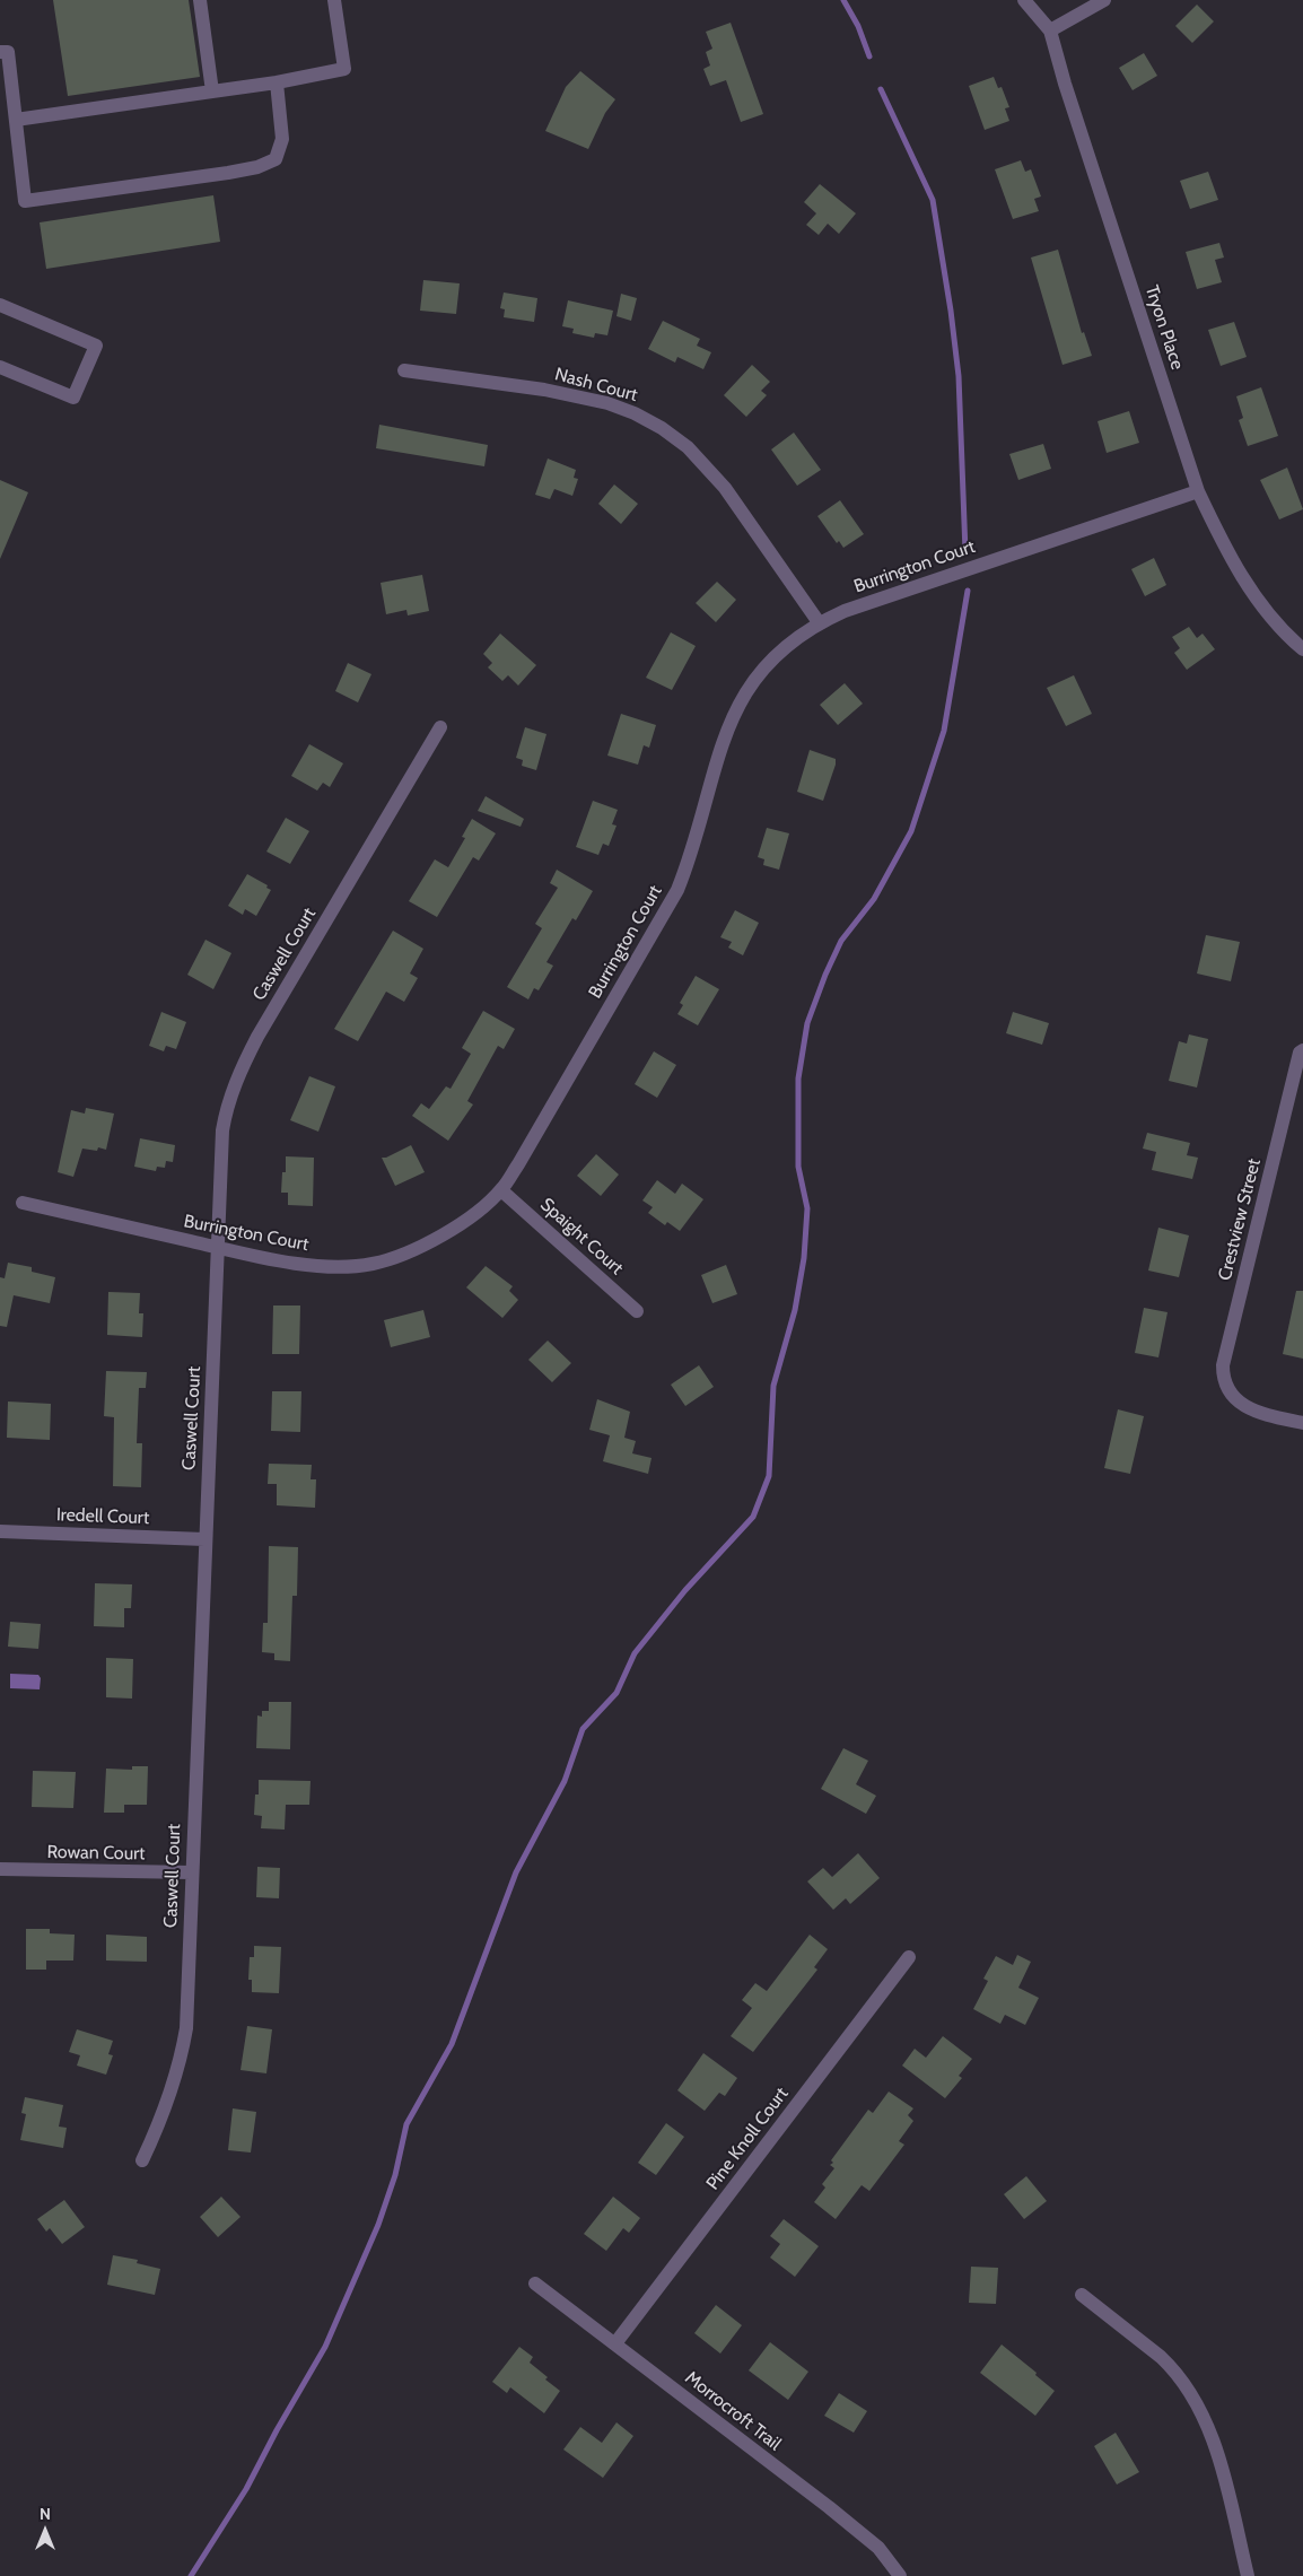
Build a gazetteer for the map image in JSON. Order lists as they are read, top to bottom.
{
  "streets": {
    "street": [
      "Tryon Place",
      "Nash Court",
      "Burrington Court",
      "Caswell Court",
      "Crestview Street",
      "Spaight Court",
      "Iredell Court",
      "Rowan Court",
      "Pine Knoll Court",
      "Morrocroft Trail"
    ]
  },
  "crossings": [
    ["Tryon Place", "Burrington Court"],
    ["Nash Court", "Burrington Court"],
    ["Burrington Court", "Caswell Court"],
    ["Burrington Court", "Spaight Court"],
    ["Caswell Court", "Iredell Court"],
    ["Caswell Court", "Rowan Court"],
    ["Pine Knoll Court", "Morrocroft Trail"]
  ],
  "north": "top"
}
